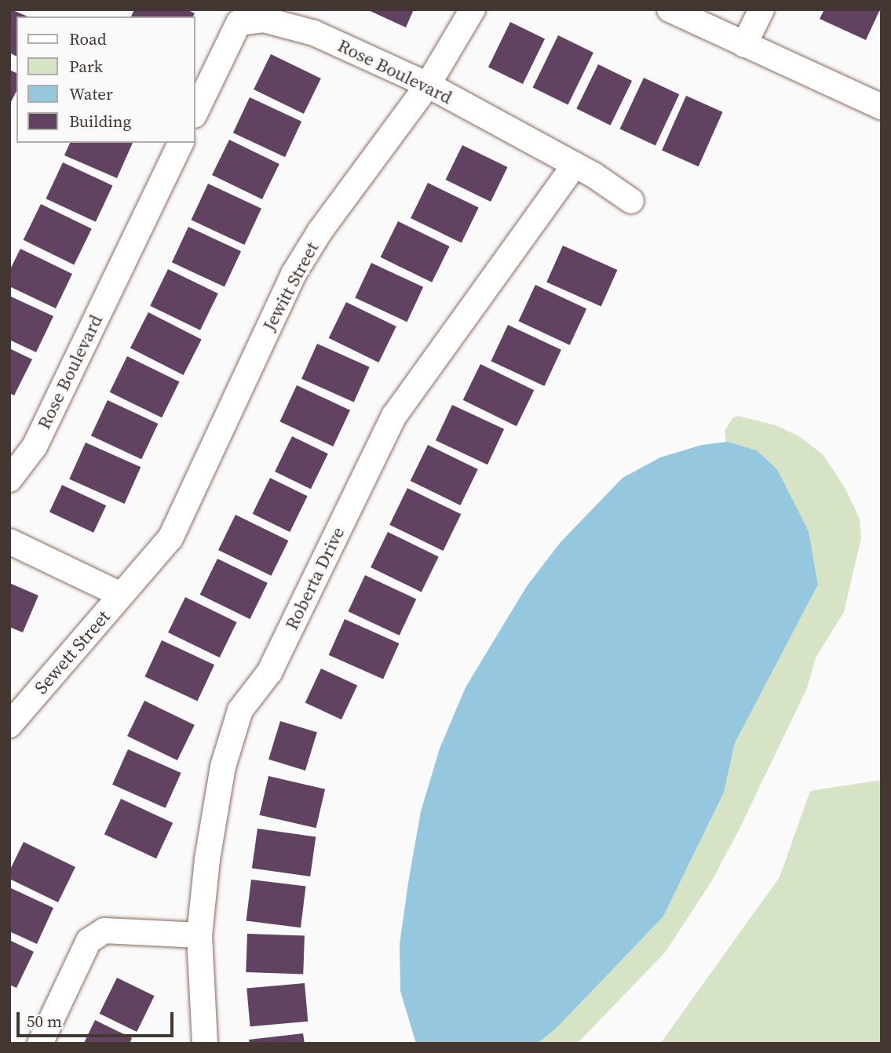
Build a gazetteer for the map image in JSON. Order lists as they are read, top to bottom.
{
  "streets": {
    "street": [
      "Rose Boulevard",
      "Jewitt Street",
      "Roberta Drive",
      "Sewett Street"
    ]
  },
  "crossings": [
    ["Rose Boulevard", "Jewitt Street"],
    ["Rose Boulevard", "Roberta Drive"],
    ["Jewitt Street", "Sewett Street"]
  ],
  "legend": [
    "Road",
    "Park",
    "Water",
    "Building"
  ],
  "scale_bar": "50 m"
}
